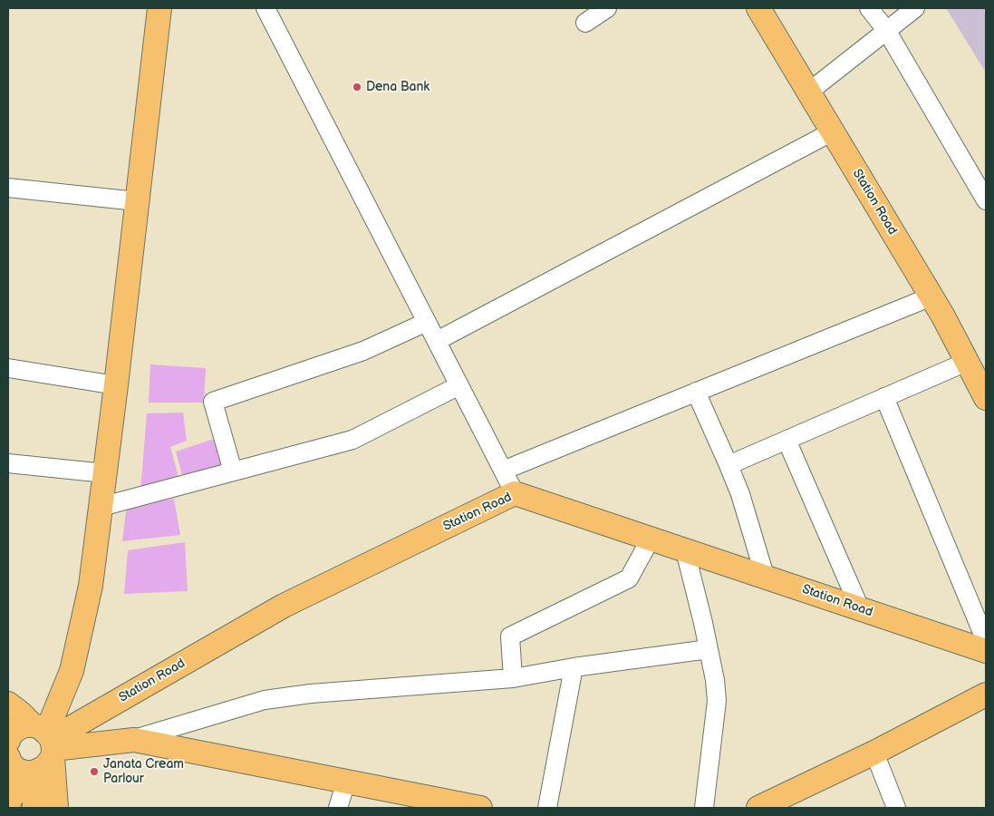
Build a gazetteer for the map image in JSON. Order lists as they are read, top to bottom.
{
  "streets": {
    "main road": ["Station Road"]
  },
  "places": ["Dena Bank", "Janata Cream Parlour"]
}
